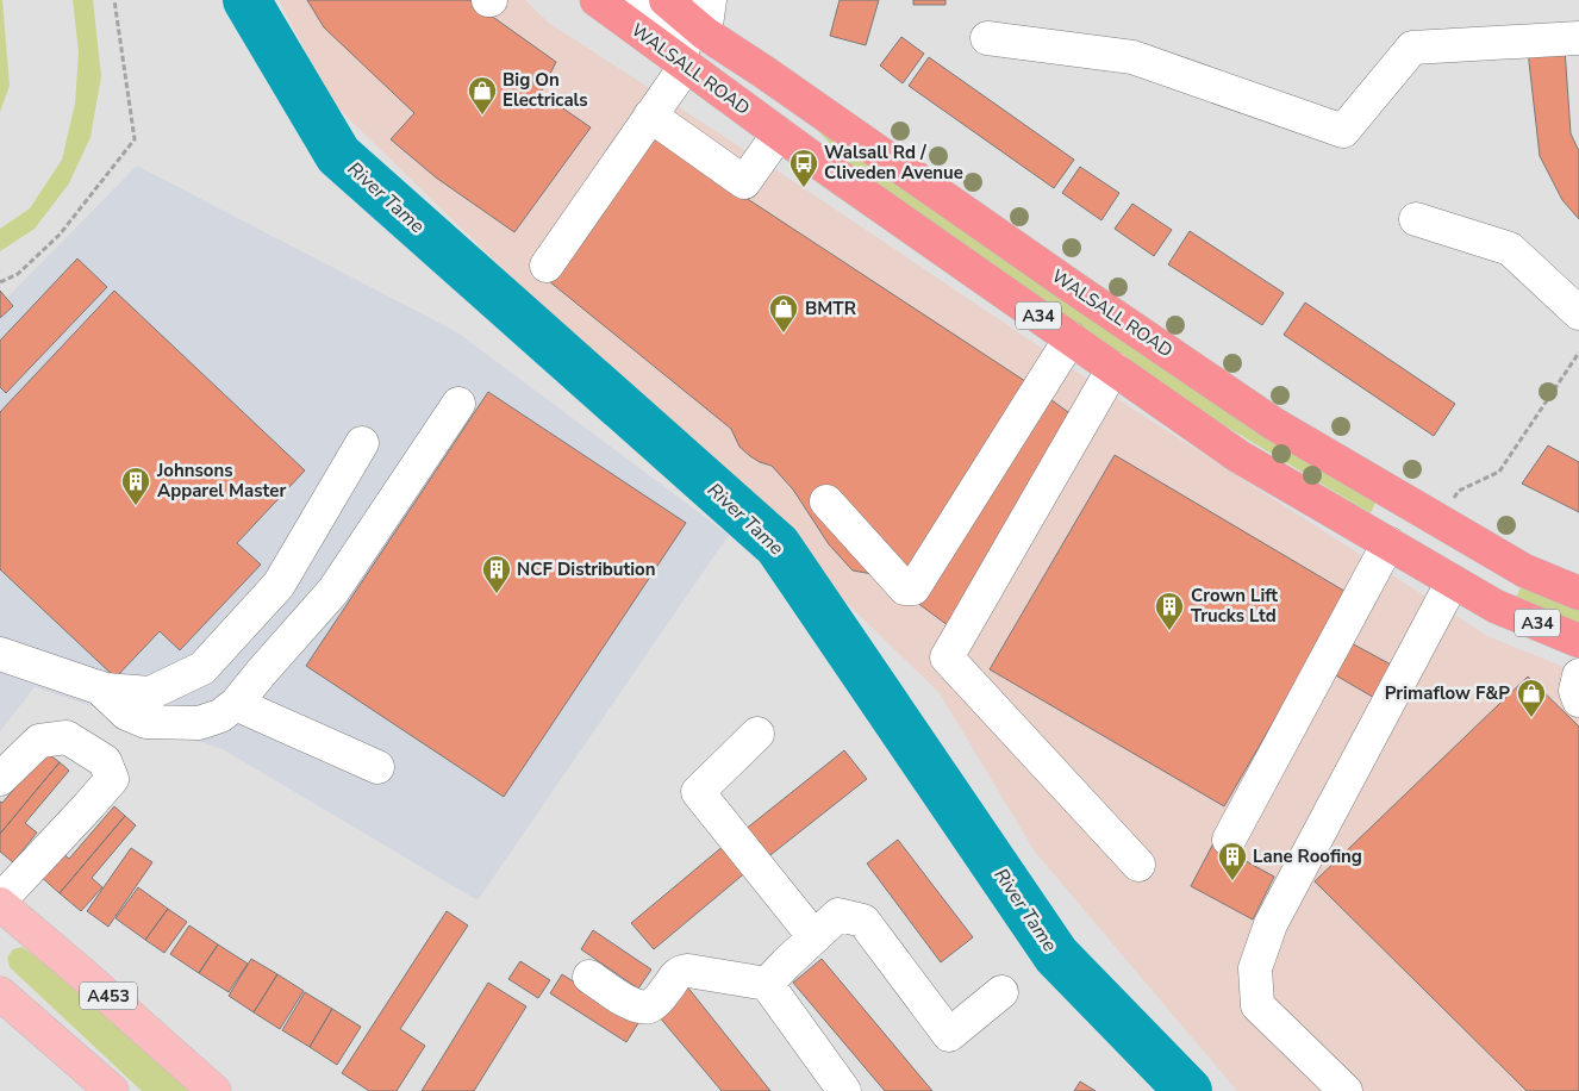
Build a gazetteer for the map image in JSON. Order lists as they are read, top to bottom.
{
  "streets": {
    "highway": ["WALSALL ROAD", "A34"],
    "main road": ["A453"]
  },
  "water": ["River Tame"],
  "places": {
    "shop": ["Big On Electricals", "BMTR", "Primaflow F&P"],
    "bus stop": ["Walsall Rd / Cliveden Avenue"],
    "building": [
      "Johnsons Apparel Master",
      "NCF Distribution",
      "Crown Lift Trucks Ltd",
      "Lane Roofing"
    ]
  }
}
